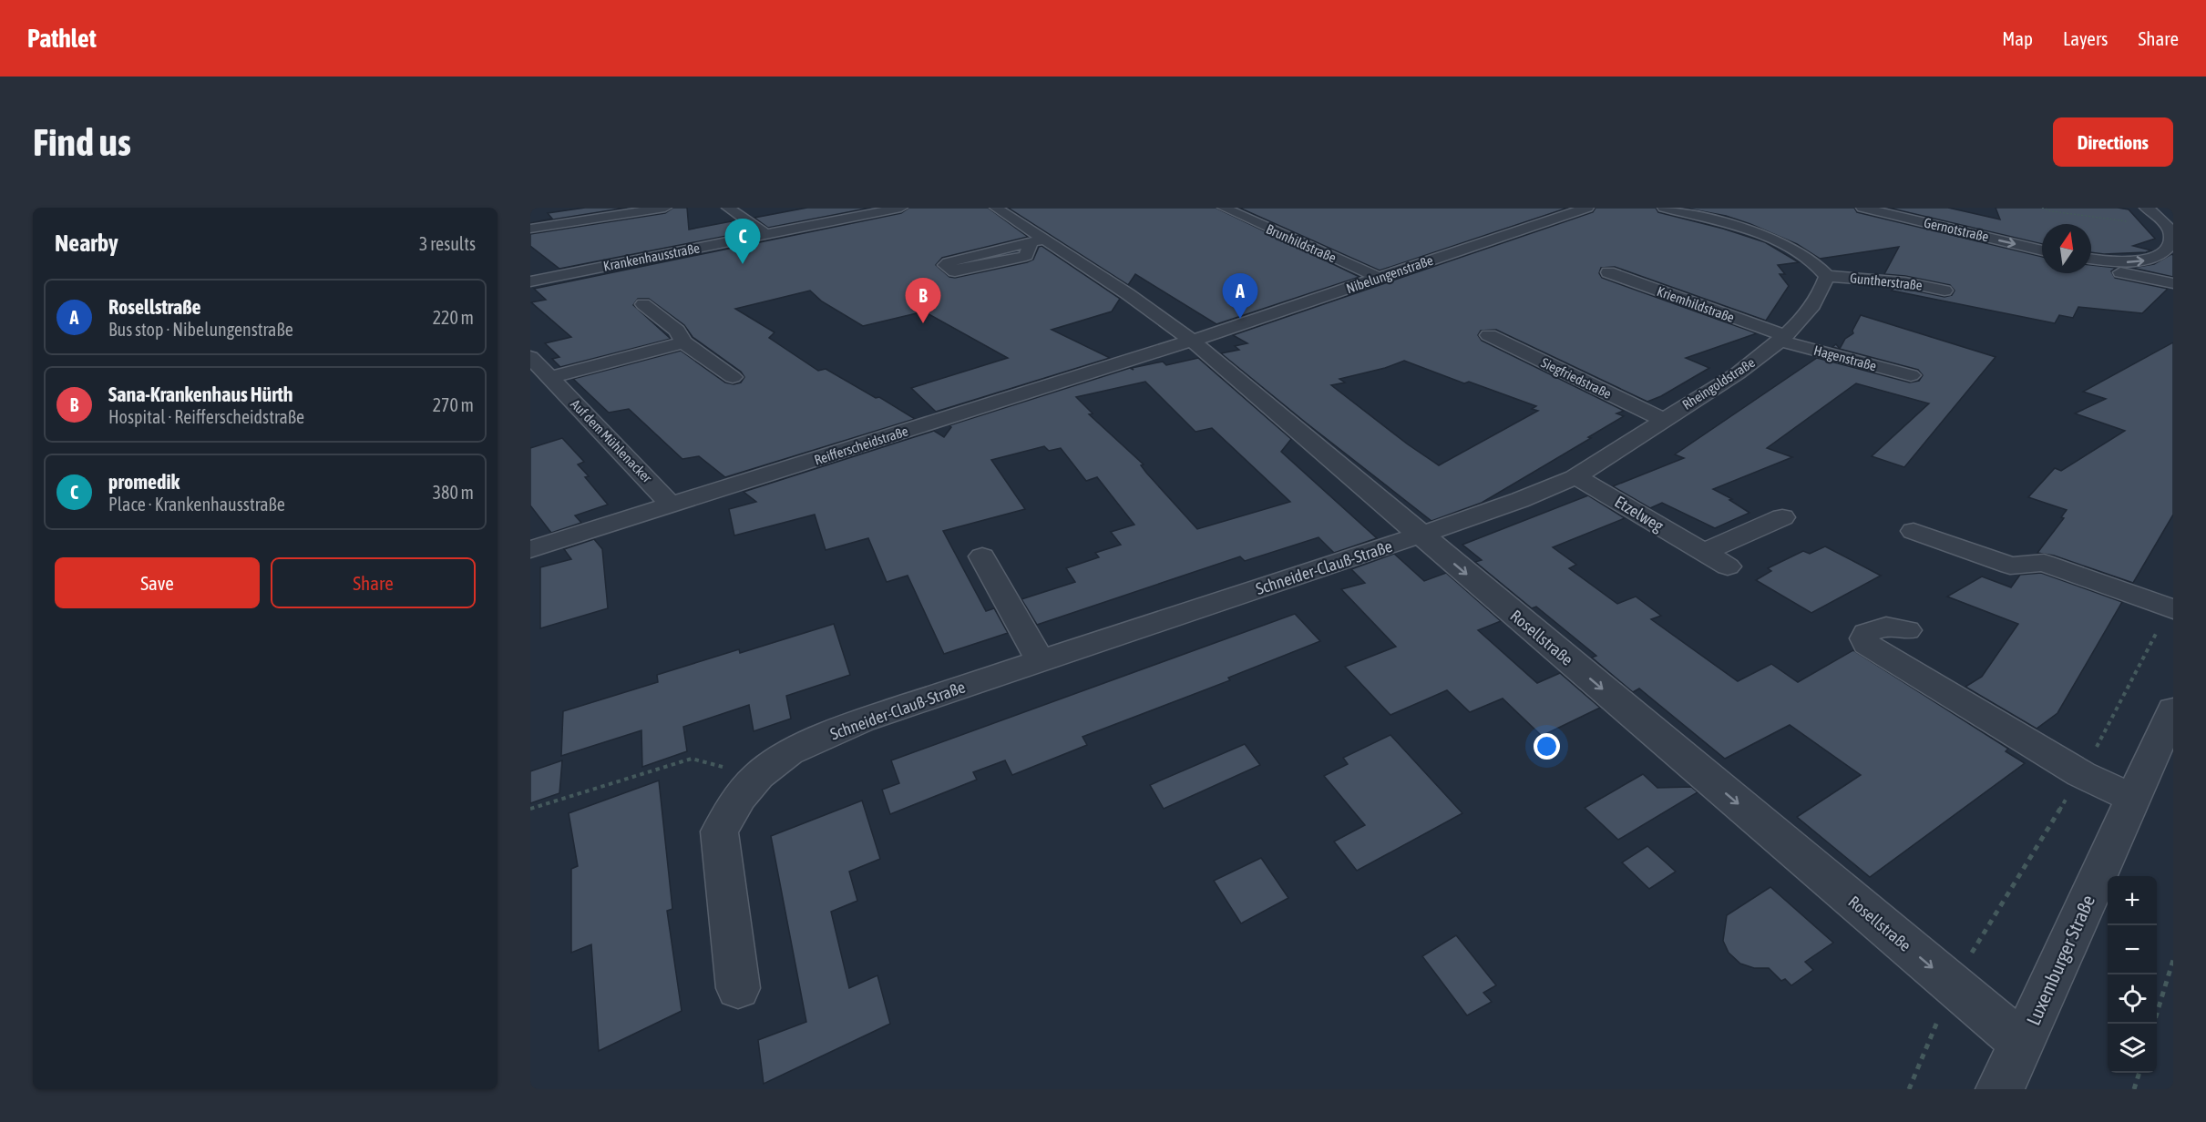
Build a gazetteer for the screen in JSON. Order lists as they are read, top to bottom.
{
  "streets": {
    "street": [
      "Gernotstraße",
      "Brunhildstraße",
      "Krankenhausstraße",
      "Nibelungenstraße",
      "Guntherstraße",
      "Kriemhildstraße",
      "Hagenstraße",
      "Siegfriedstraße",
      "Rheingoldstraße",
      "Auf dem Mühlenacker",
      "Reifferscheidstraße",
      "Etzelweg",
      "Schneider-Clauß-Straße",
      "Rosellstraße",
      "Luxemburger Straße"
    ]
  },
  "crossings": [
    ["Brunhildstraße", "Nibelungenstraße"],
    ["Nibelungenstraße", "Reifferscheidstraße"],
    ["Nibelungenstraße", "Rosellstraße"],
    ["Guntherstraße", "Rheingoldstraße"],
    ["Kriemhildstraße", "Hagenstraße"],
    ["Kriemhildstraße", "Rheingoldstraße"],
    ["Hagenstraße", "Rheingoldstraße"],
    ["Siegfriedstraße", "Rheingoldstraße"],
    ["Rheingoldstraße", "Etzelweg"],
    ["Rheingoldstraße", "Schneider-Clauß-Straße"],
    ["Rheingoldstraße", "Rosellstraße"],
    ["Auf dem Mühlenacker", "Reifferscheidstraße"],
    ["Reifferscheidstraße", "Rosellstraße"],
    ["Schneider-Clauß-Straße", "Rosellstraße"],
    ["Rosellstraße", "Luxemburger Straße"]
  ],
  "one_way": ["Gernotstraße", "Rosellstraße"],
  "north": "top",
  "page": {
    "header": "Pathlet",
    "nav": ["Map", "Layers", "Share"],
    "buttons": [
      "Directions",
      ["Save", "Share"]
    ],
    "title": "Find us",
    "heading": ["Nearby", "3 results"],
    "pins": ["C", "A", "B"],
    "list": [
      {
        "mark": "A",
        "name": "Rosellstraße",
        "note": "Bus stop · Nibelungenstraße",
        "value": "220 m"
      },
      {
        "mark": "B",
        "name": "Sana-Krankenhaus Hürth",
        "note": "Hospital · Reifferscheidstraße",
        "value": "270 m"
      },
      {
        "mark": "C",
        "name": "promedik",
        "note": "Place · Krankenhausstraße",
        "value": "380 m"
      }
    ],
    "map_buttons": ["+", "−"]
  }
}
